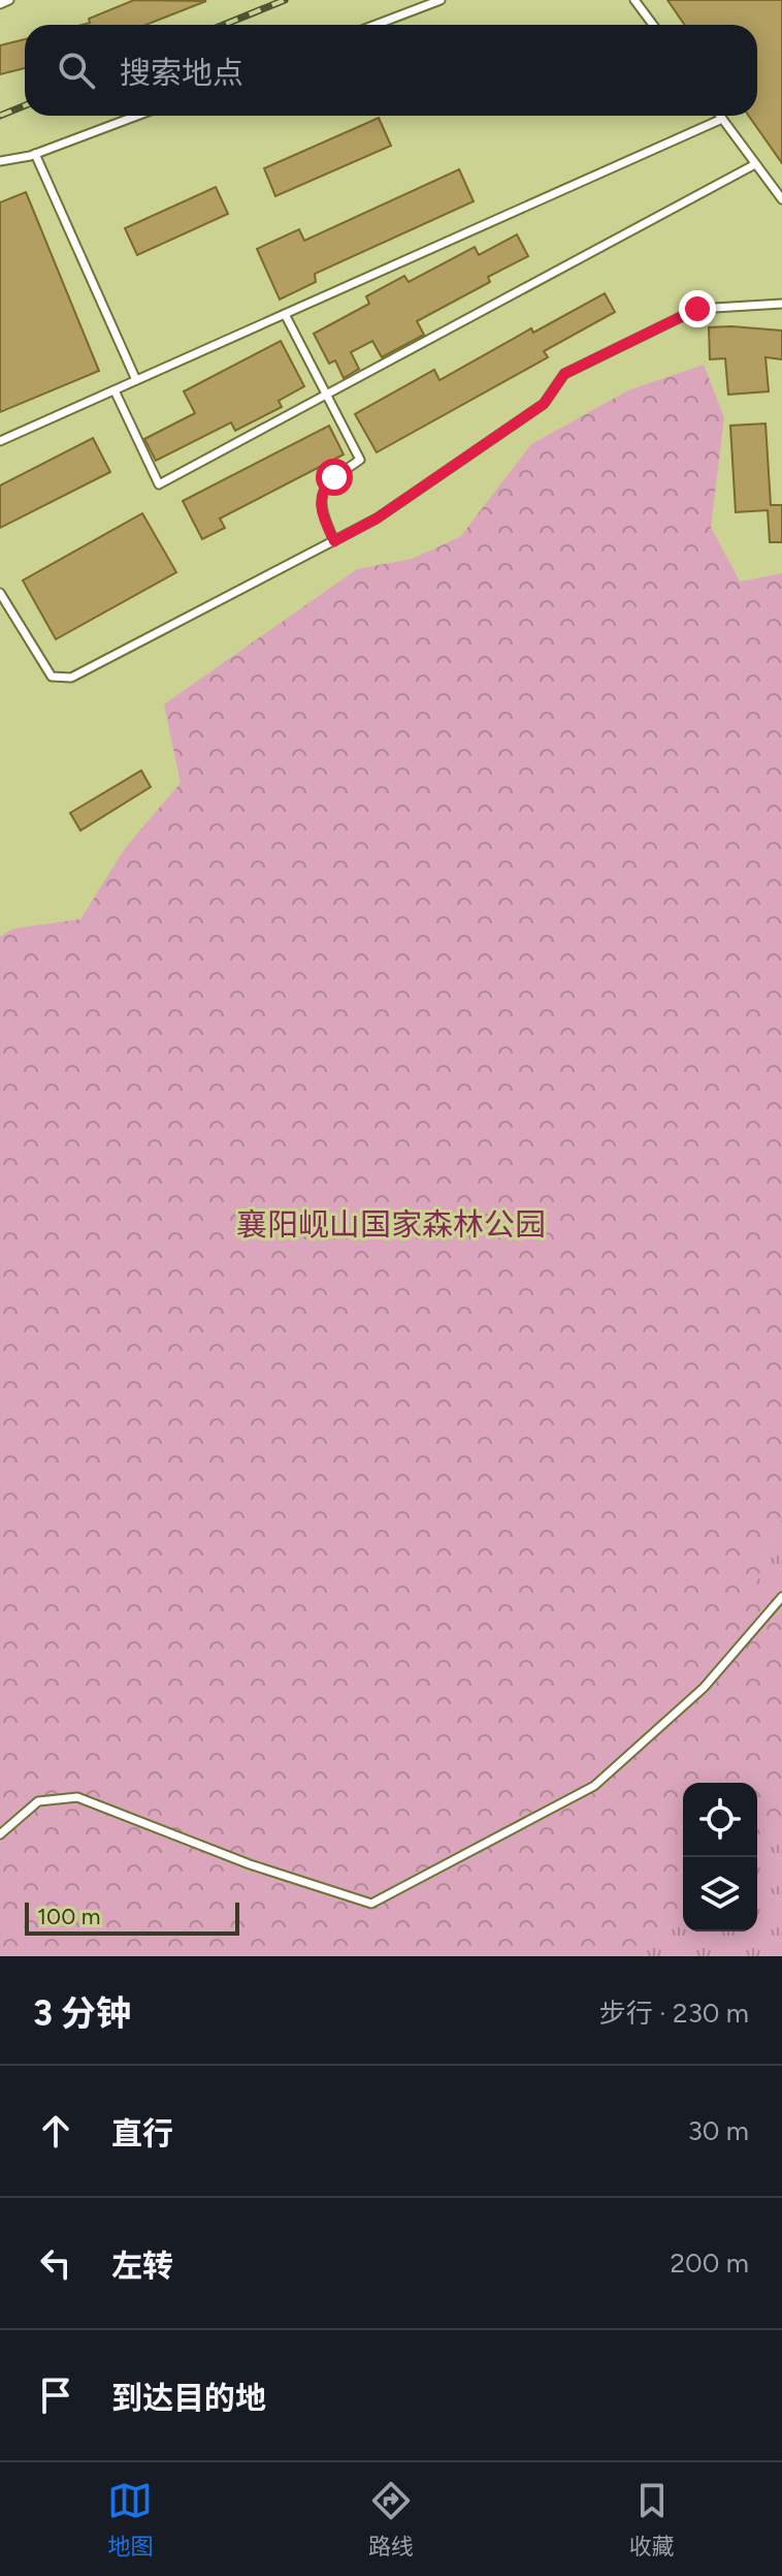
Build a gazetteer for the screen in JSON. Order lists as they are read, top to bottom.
{
  "parks": ["襄阳岘山国家森林公园"],
  "scale_bar": "100 m",
  "page": {
    "search": "搜索地点",
    "scale": "100 m",
    "heading": ["3 分钟", "步行 · 230 m"],
    "list": [
      ["直行", "30 m"],
      ["左转", "200 m"],
      "到达目的地"
    ],
    "nav": ["地图", "路线", "收藏"]
  }
}
